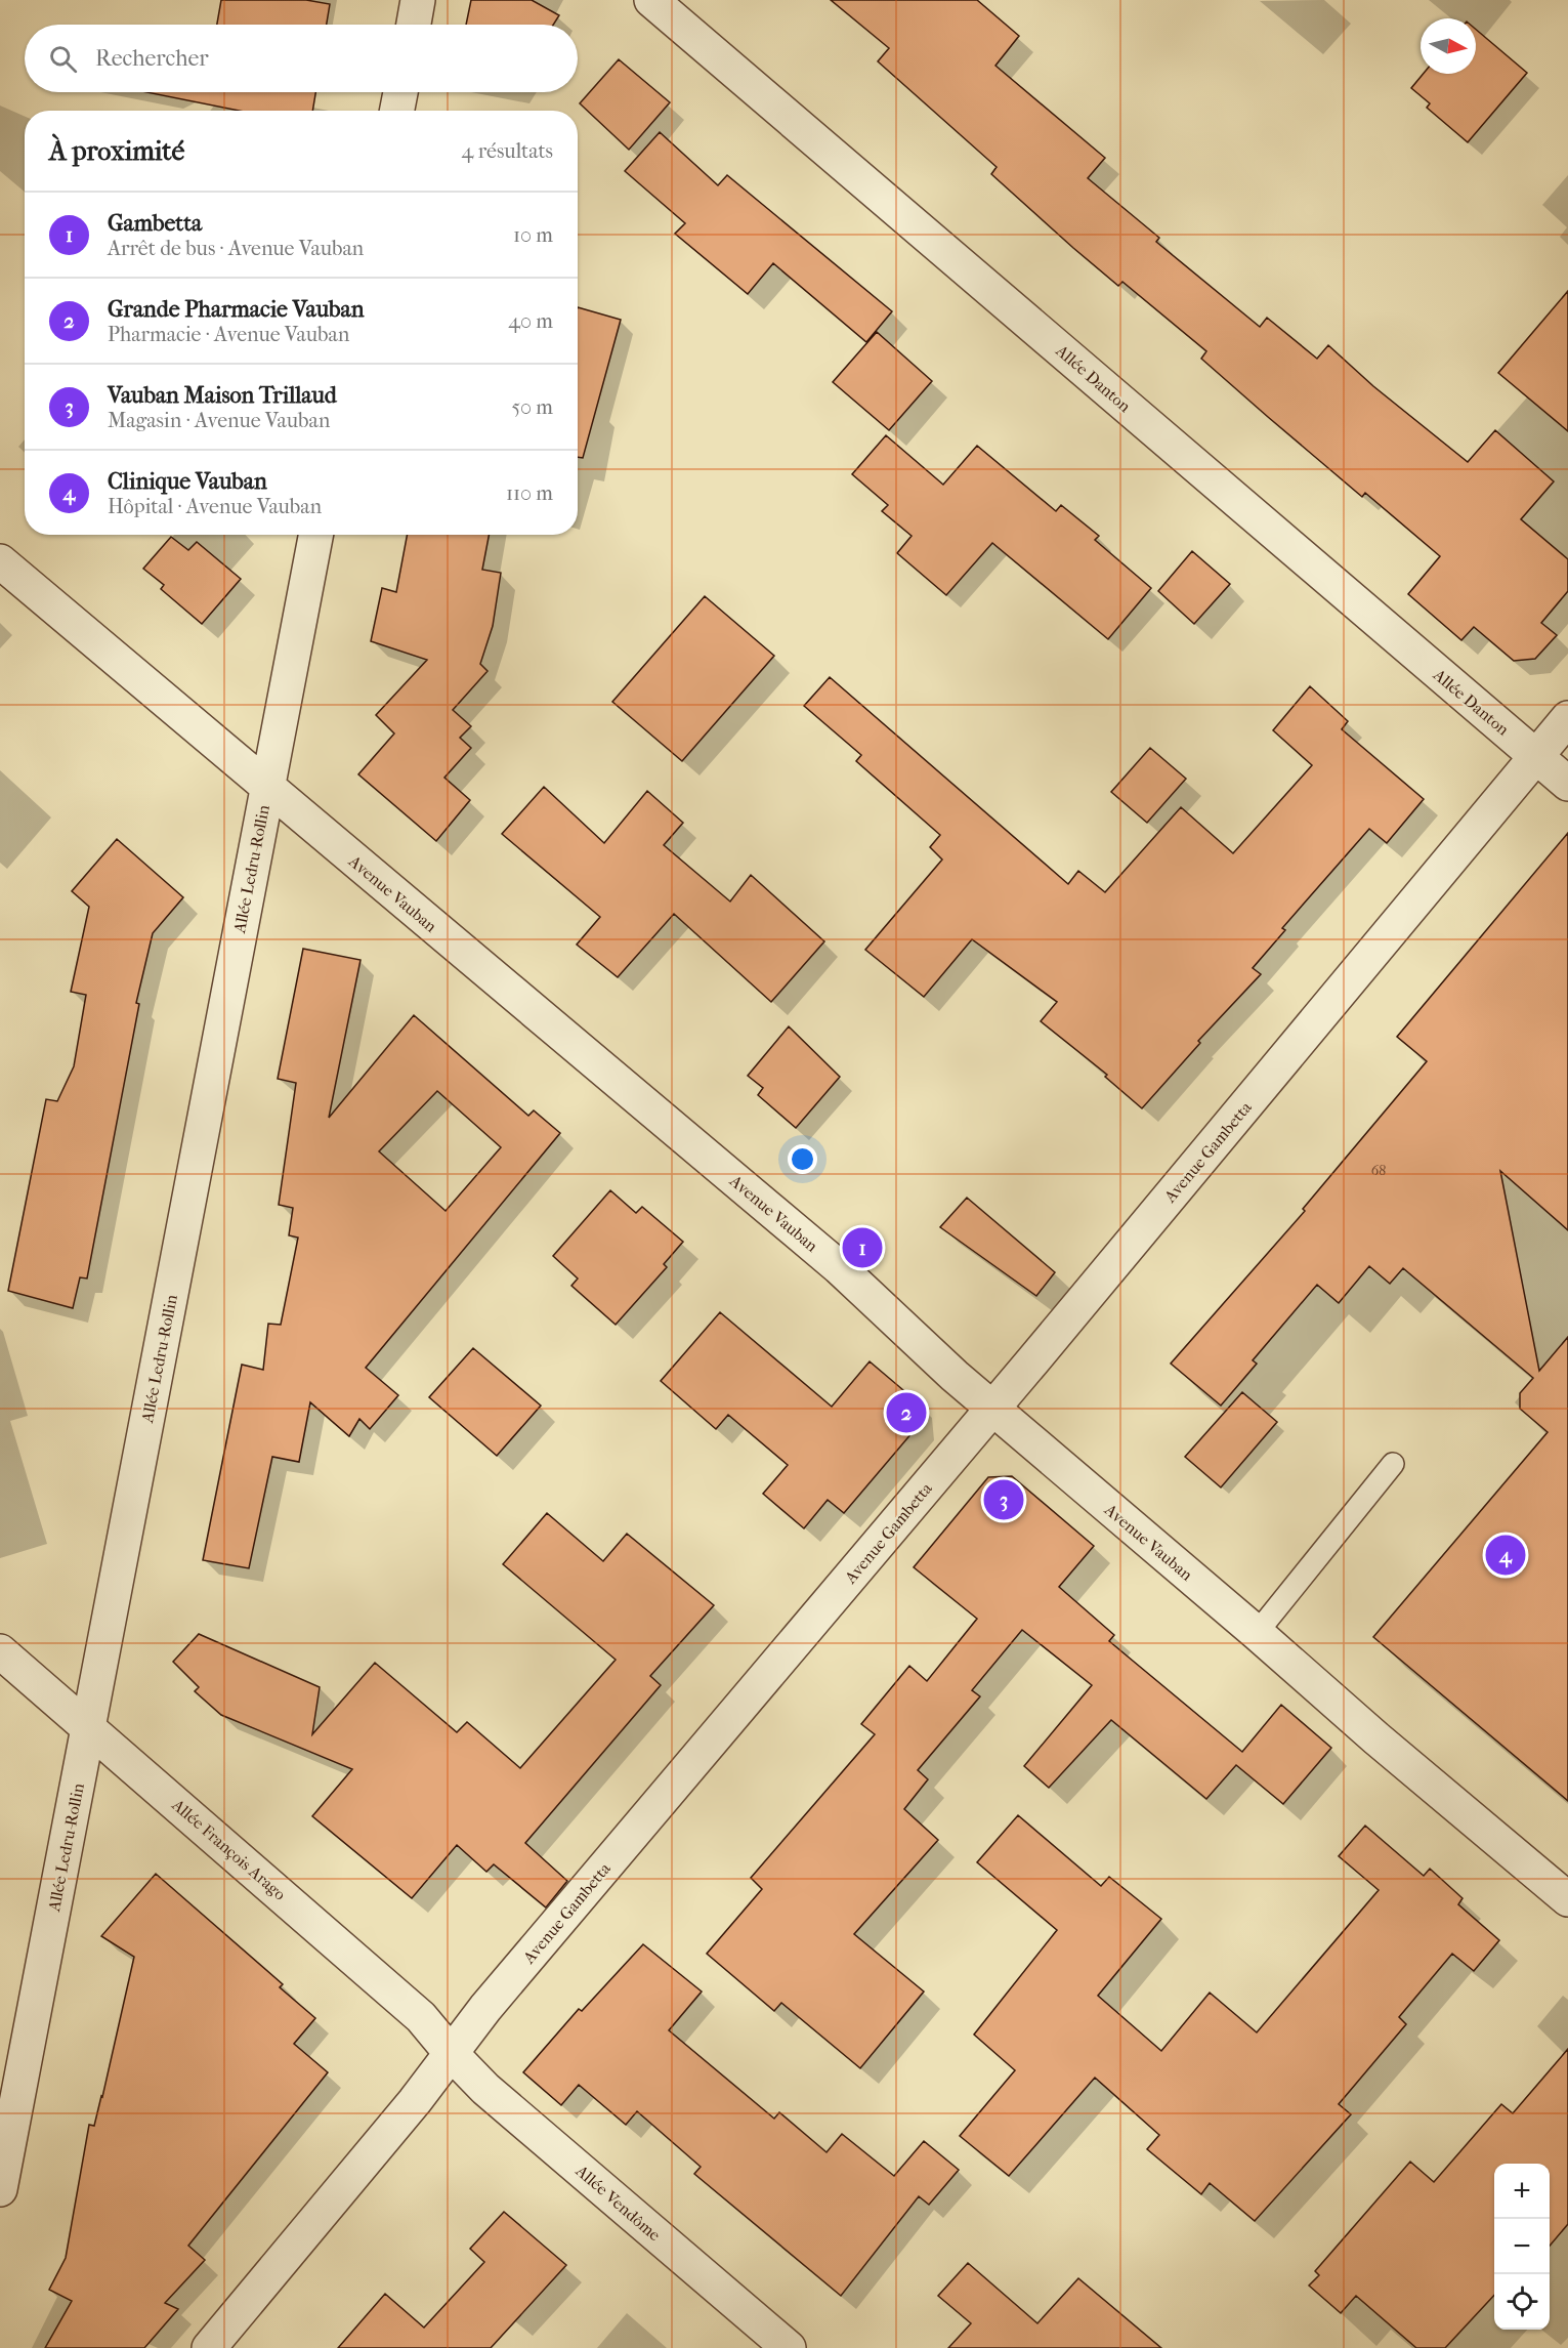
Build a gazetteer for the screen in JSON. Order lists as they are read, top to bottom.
{
  "streets": {
    "street": [
      "Allée Danton",
      "Allée Ledru-Rollin",
      "Avenue Vauban",
      "Avenue Gambetta",
      "Allée François Arago",
      "Allée Vendôme"
    ]
  },
  "crossings": [
    ["Allée Danton", "Avenue Gambetta"],
    ["Allée Ledru-Rollin", "Avenue Vauban"],
    ["Allée Ledru-Rollin", "Allée François Arago"],
    ["Avenue Vauban", "Avenue Gambetta"],
    ["Avenue Gambetta", "Allée François Arago"],
    ["Avenue Gambetta", "Allée Vendôme"],
    ["Allée François Arago", "Allée Vendôme"]
  ],
  "house_numbers": ["68"],
  "north": "right",
  "page": {
    "search": "Rechercher",
    "heading": ["À proximité", "4 résultats"],
    "list": [
      {
        "mark": "1",
        "name": "Gambetta",
        "note": "Arrêt de bus · Avenue Vauban",
        "value": "10 m"
      },
      {
        "mark": "2",
        "name": "Grande Pharmacie Vauban",
        "note": "Pharmacie · Avenue Vauban",
        "value": "40 m"
      },
      {
        "mark": "3",
        "name": "Vauban Maison Trillaud",
        "note": "Magasin · Avenue Vauban",
        "value": "50 m"
      },
      {
        "mark": "4",
        "name": "Clinique Vauban",
        "note": "Hôpital · Avenue Vauban",
        "value": "110 m"
      }
    ],
    "pins": [
      "1",
      "2",
      "3",
      "4"
    ],
    "map_buttons": ["+", "−"]
  }
}
